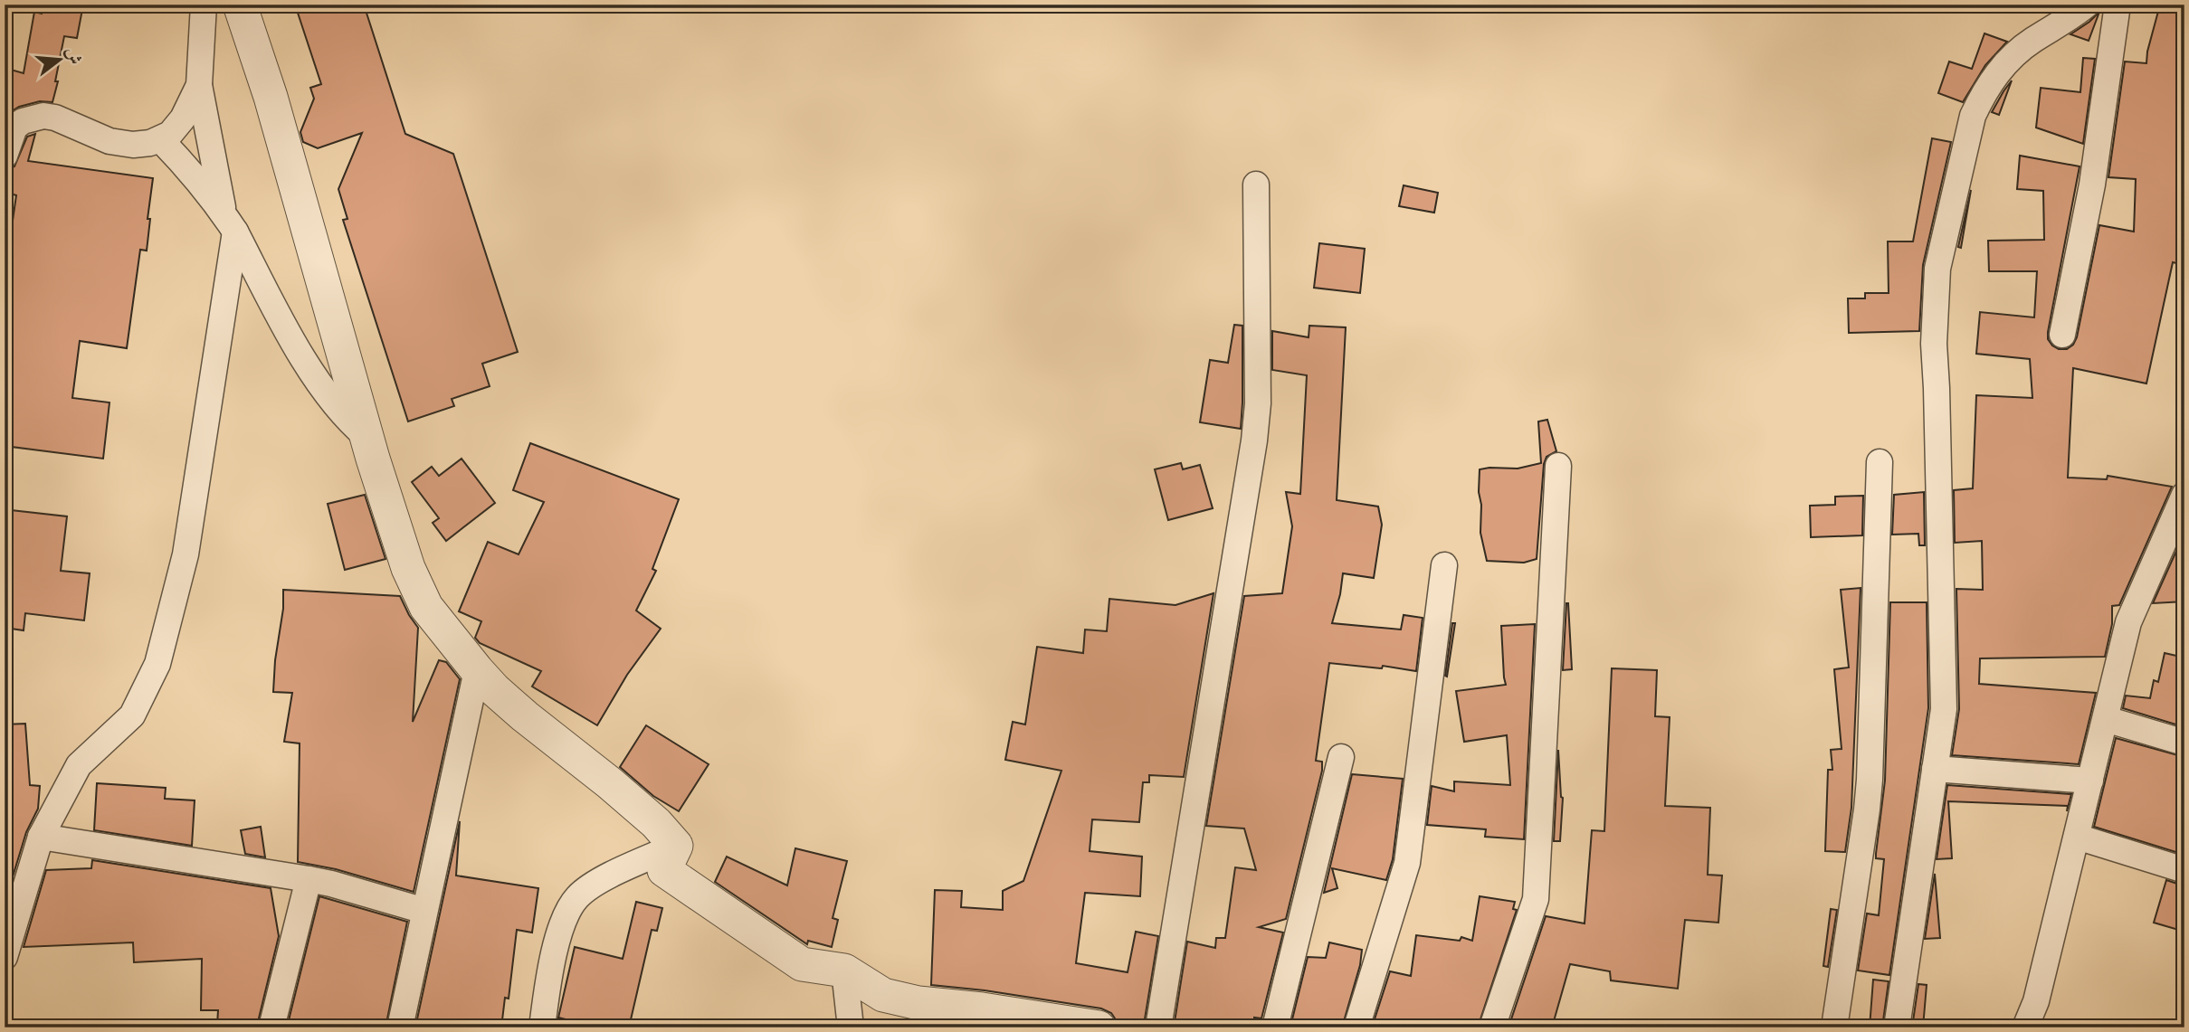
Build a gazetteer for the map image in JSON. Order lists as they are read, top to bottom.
{
  "north": "right"
}
